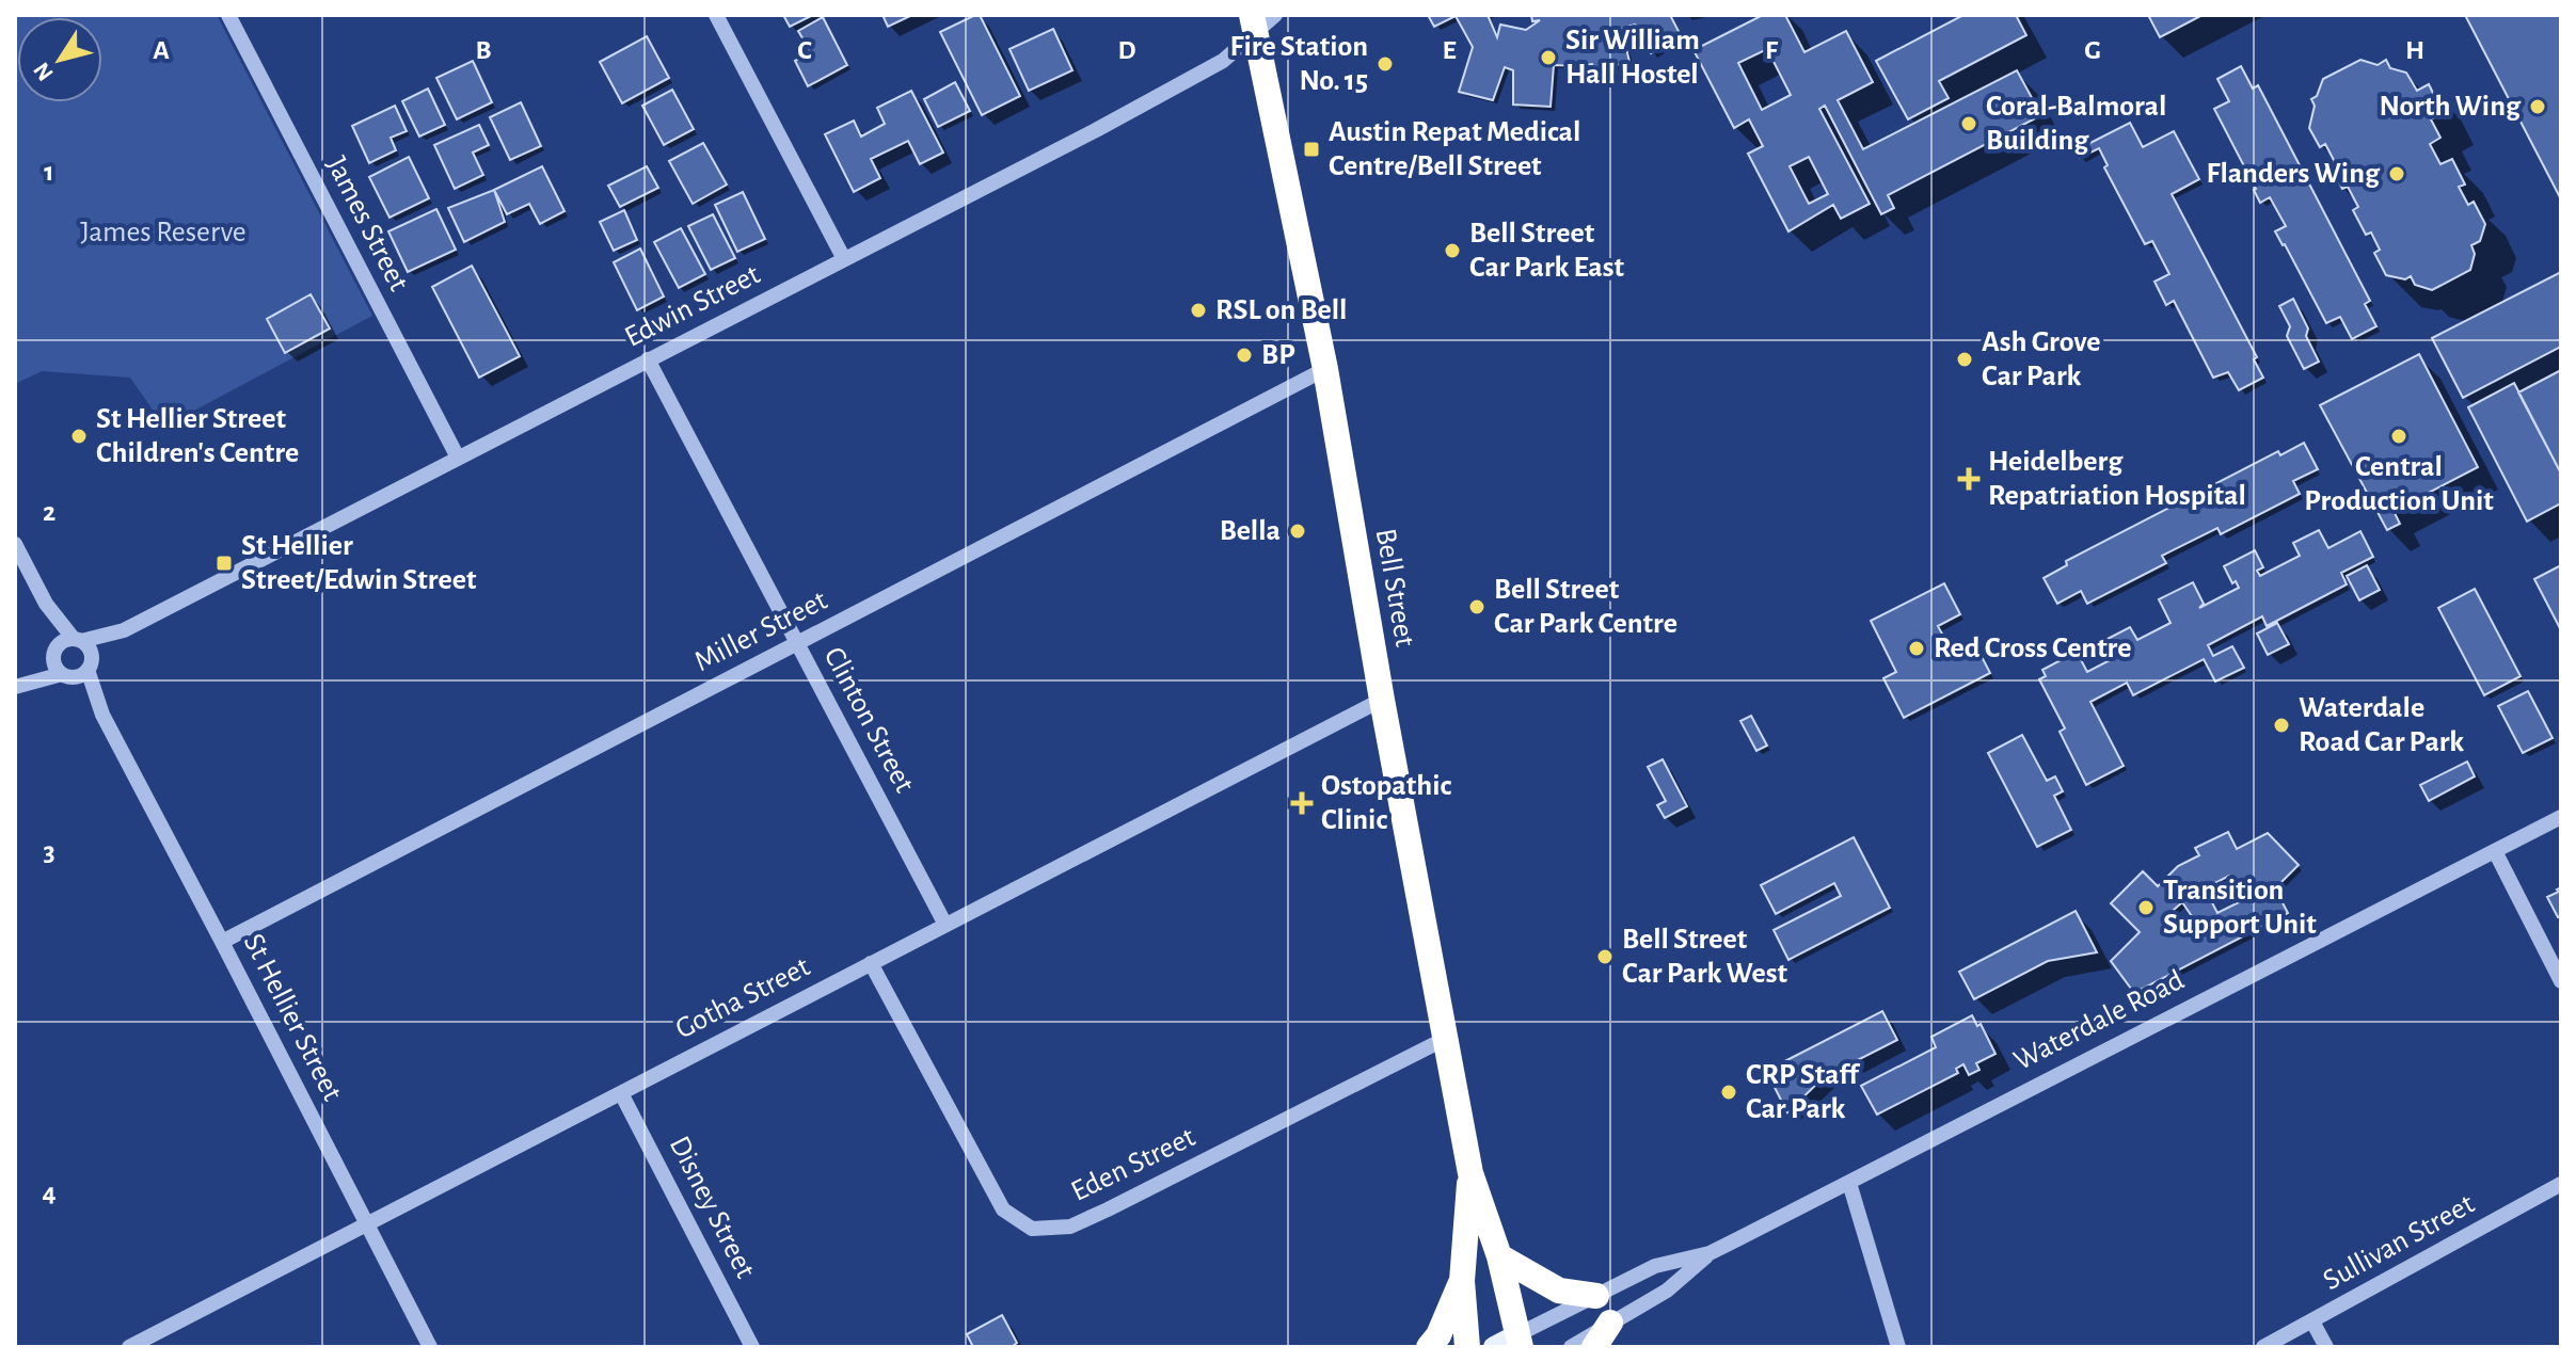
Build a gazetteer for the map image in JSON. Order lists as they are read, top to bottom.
{
  "streets": {
    "highway": ["Bell Street"],
    "main road": ["Waterdale Road"],
    "street": [
      "James Street",
      "Edwin Street",
      "Miller Street",
      "Clinton Street",
      "Gotha Street",
      "St Hellier Street",
      "Eden Street",
      "Disney Street",
      "Sullivan Street"
    ]
  },
  "crossings": [
    ["James Street", "Edwin Street"],
    ["Edwin Street", "Bell Street"],
    ["Edwin Street", "Clinton Street"],
    ["Edwin Street", "St Hellier Street"],
    ["Bell Street", "Miller Street"],
    ["Bell Street", "Gotha Street"],
    ["Bell Street", "Waterdale Road"],
    ["Bell Street", "Eden Street"],
    ["Miller Street", "Clinton Street"],
    ["Miller Street", "St Hellier Street"],
    ["Clinton Street", "Gotha Street"],
    ["Gotha Street", "St Hellier Street"],
    ["Gotha Street", "Eden Street"],
    ["Gotha Street", "Disney Street"]
  ],
  "parks": ["James Reserve"],
  "places": {
    "other": [
      "Sir William Hall Hostel",
      "Fire Station No. 15",
      "North Wing",
      "Coral-Balmoral Building",
      "Flanders Wing",
      "Bell Street Car Park East",
      "RSL on Bell",
      "BP",
      "Ash Grove Car Park",
      "St Hellier Street Children's Centre",
      "Central Production Unit",
      "Bella",
      "Bell Street Car Park Centre",
      "Red Cross Centre",
      "Waterdale Road Car Park",
      "Transition Support Unit",
      "Bell Street Car Park West",
      "CRP Staff Car Park"
    ],
    "transit": ["Austin Repat Medical Centre/Bell Street", "St Hellier Street/Edwin Street"],
    "health": ["Heidelberg Repatriation Hospital", "Ostopathic Clinic"]
  },
  "north": "bottom left",
  "grid": {
    "columns": [
      "A",
      "B",
      "C",
      "D",
      "E",
      "F",
      "G",
      "H"
    ],
    "rows": [
      "1",
      "2",
      "3",
      "4"
    ]
  }
}
